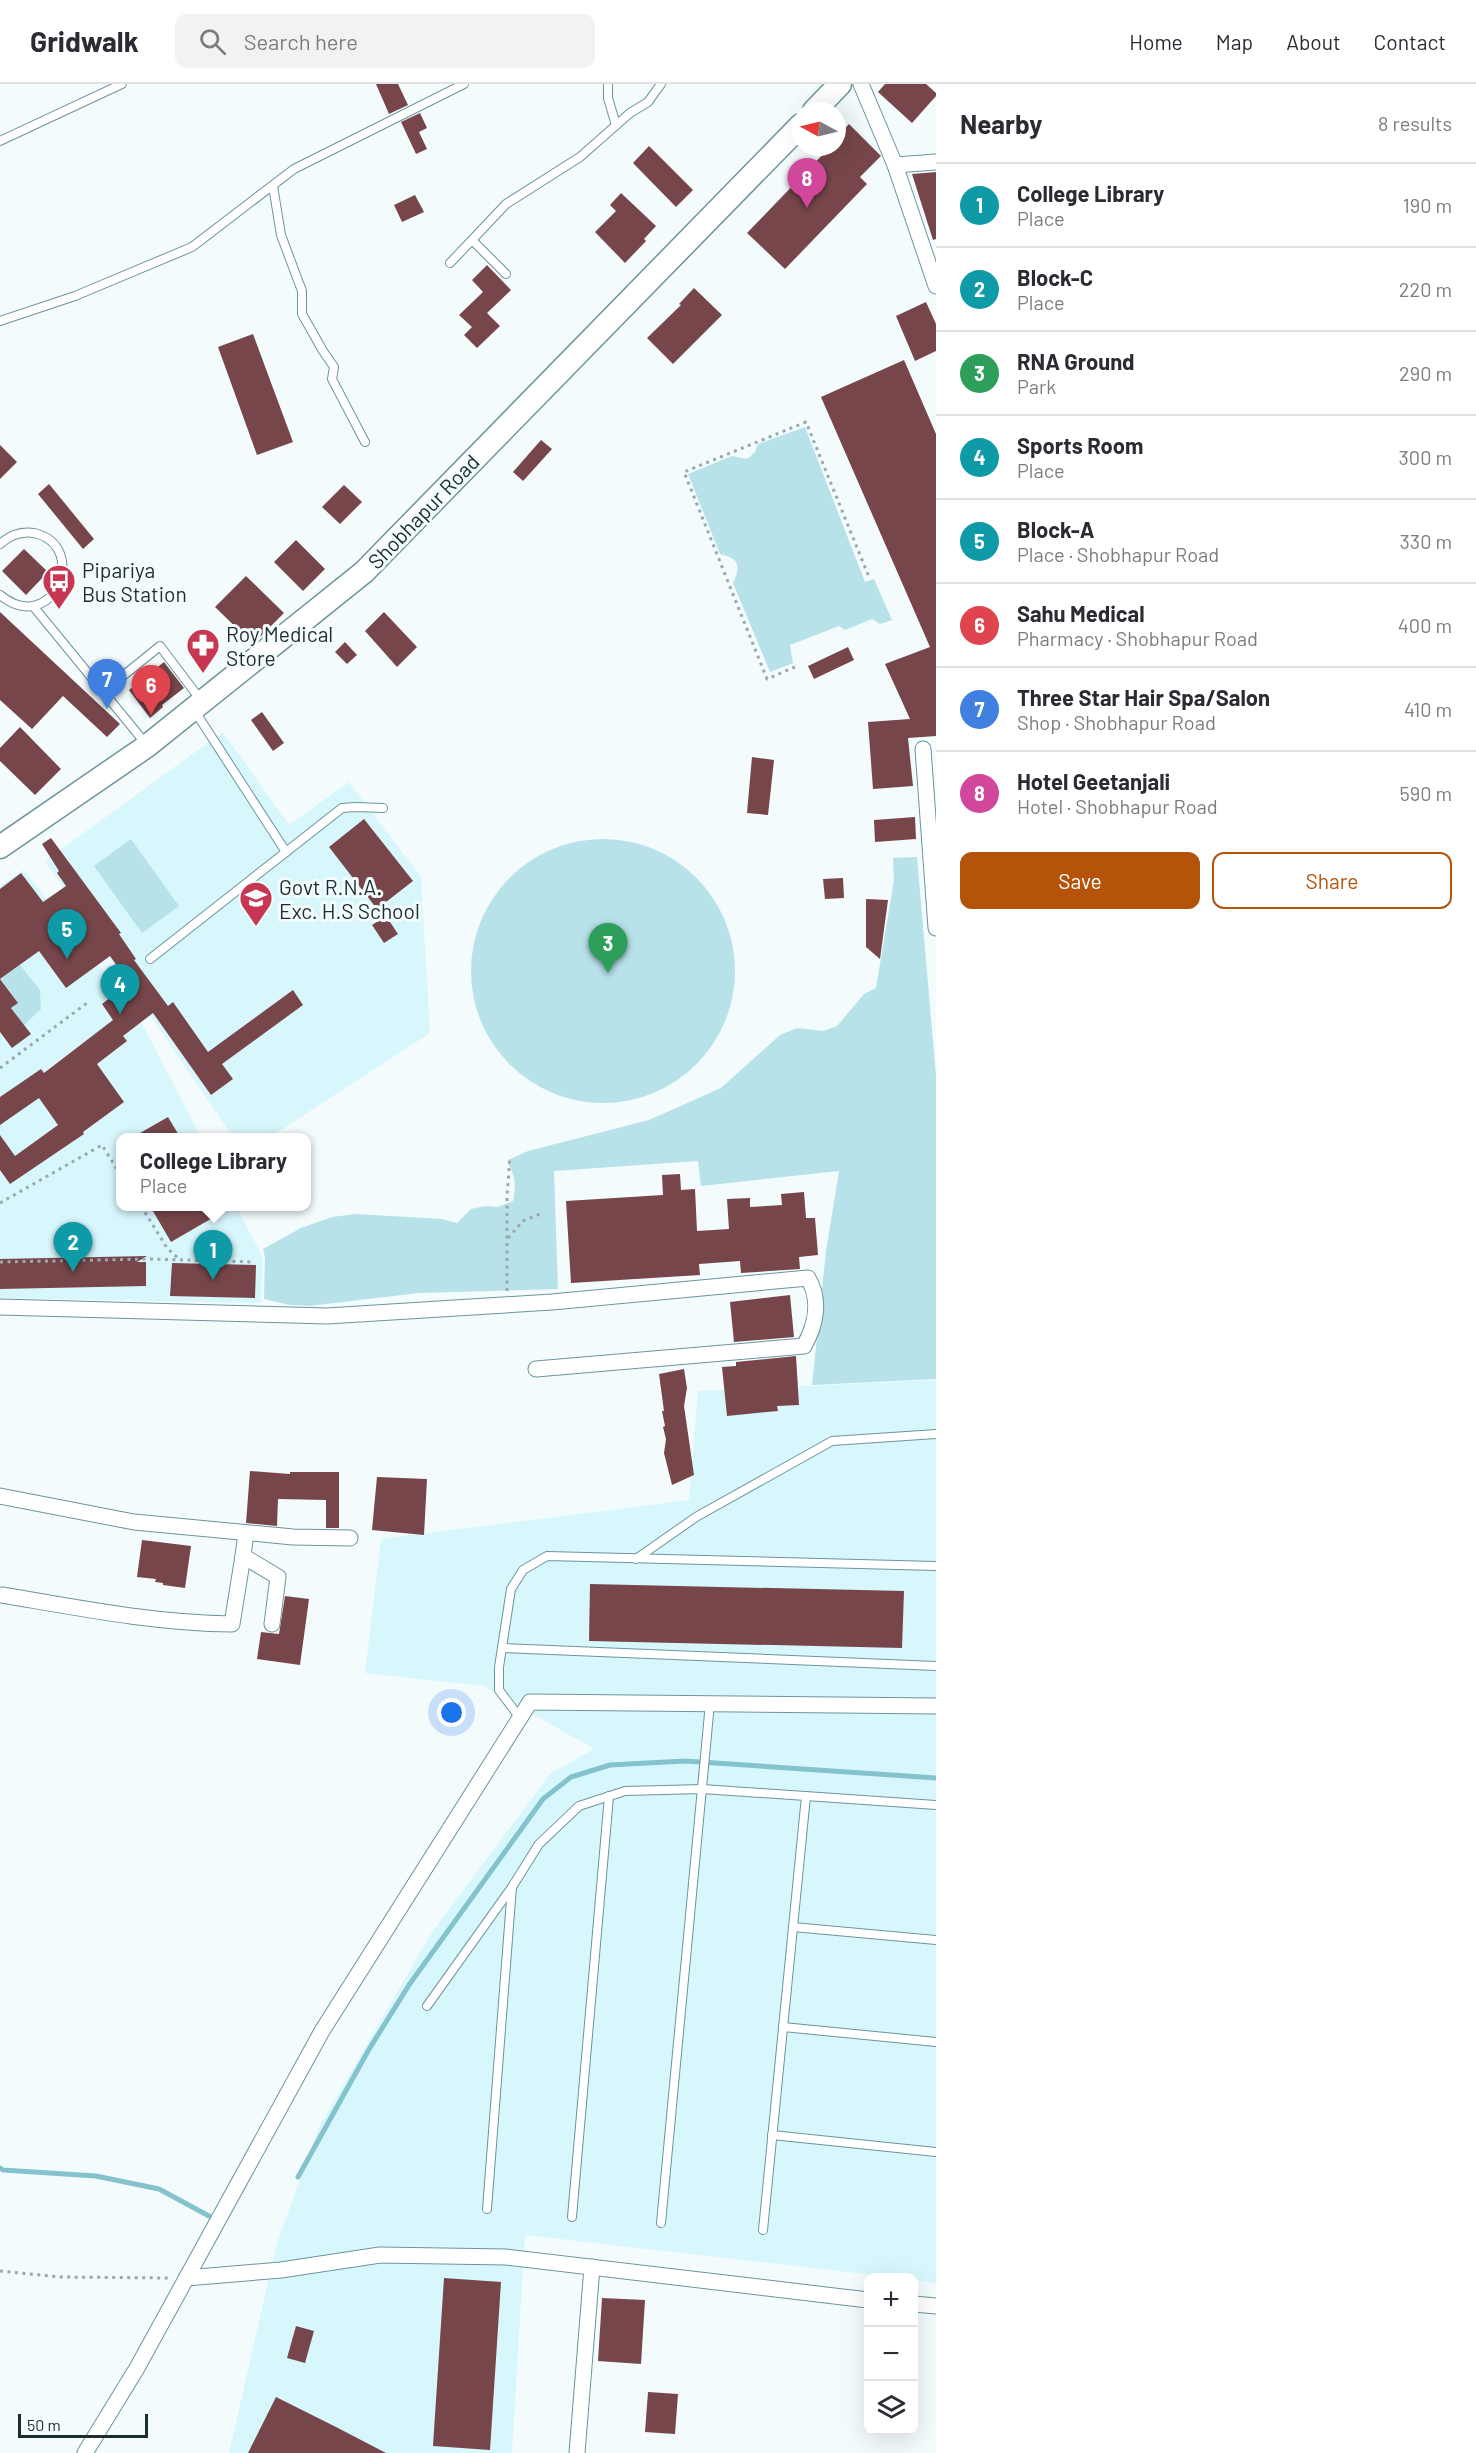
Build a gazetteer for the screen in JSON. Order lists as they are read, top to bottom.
{
  "streets": {
    "main road": ["Shobhapur Road"]
  },
  "places": {
    "bus stop": ["Pipariya Bus Station"],
    "pharmacy": ["Roy Medical Store"],
    "school or university": ["Govt R.N.A. Exc. H.S School"]
  },
  "scale_bar": "50 m",
  "north": "left",
  "page": {
    "header": "Gridwalk",
    "search": "Search here",
    "nav": [
      "Home",
      "Map",
      "About",
      "Contact"
    ],
    "heading": ["Nearby", "8 results"],
    "pins": [
      "8",
      "7",
      "6",
      "5",
      "3",
      "4",
      "2",
      "1"
    ],
    "list": [
      {
        "mark": "1",
        "name": "College Library",
        "note": "Place",
        "value": "190 m"
      },
      {
        "mark": "2",
        "name": "Block-C",
        "note": "Place",
        "value": "220 m"
      },
      {
        "mark": "3",
        "name": "RNA Ground",
        "note": "Park",
        "value": "290 m"
      },
      {
        "mark": "4",
        "name": "Sports Room",
        "note": "Place",
        "value": "300 m"
      },
      {
        "mark": "5",
        "name": "Block-A",
        "note": "Place · Shobhapur Road",
        "value": "330 m"
      },
      {
        "mark": "6",
        "name": "Sahu Medical",
        "note": "Pharmacy · Shobhapur Road",
        "value": "400 m"
      },
      {
        "mark": "7",
        "name": "Three Star Hair Spa/Salon",
        "note": "Shop · Shobhapur Road",
        "value": "410 m"
      },
      {
        "mark": "8",
        "name": "Hotel Geetanjali",
        "note": "Hotel · Shobhapur Road",
        "value": "590 m"
      }
    ],
    "buttons": ["Save", "Share"],
    "popup": ["College Library", "Place"],
    "map_buttons": ["+", "−"],
    "scale": "50 m"
  }
}
